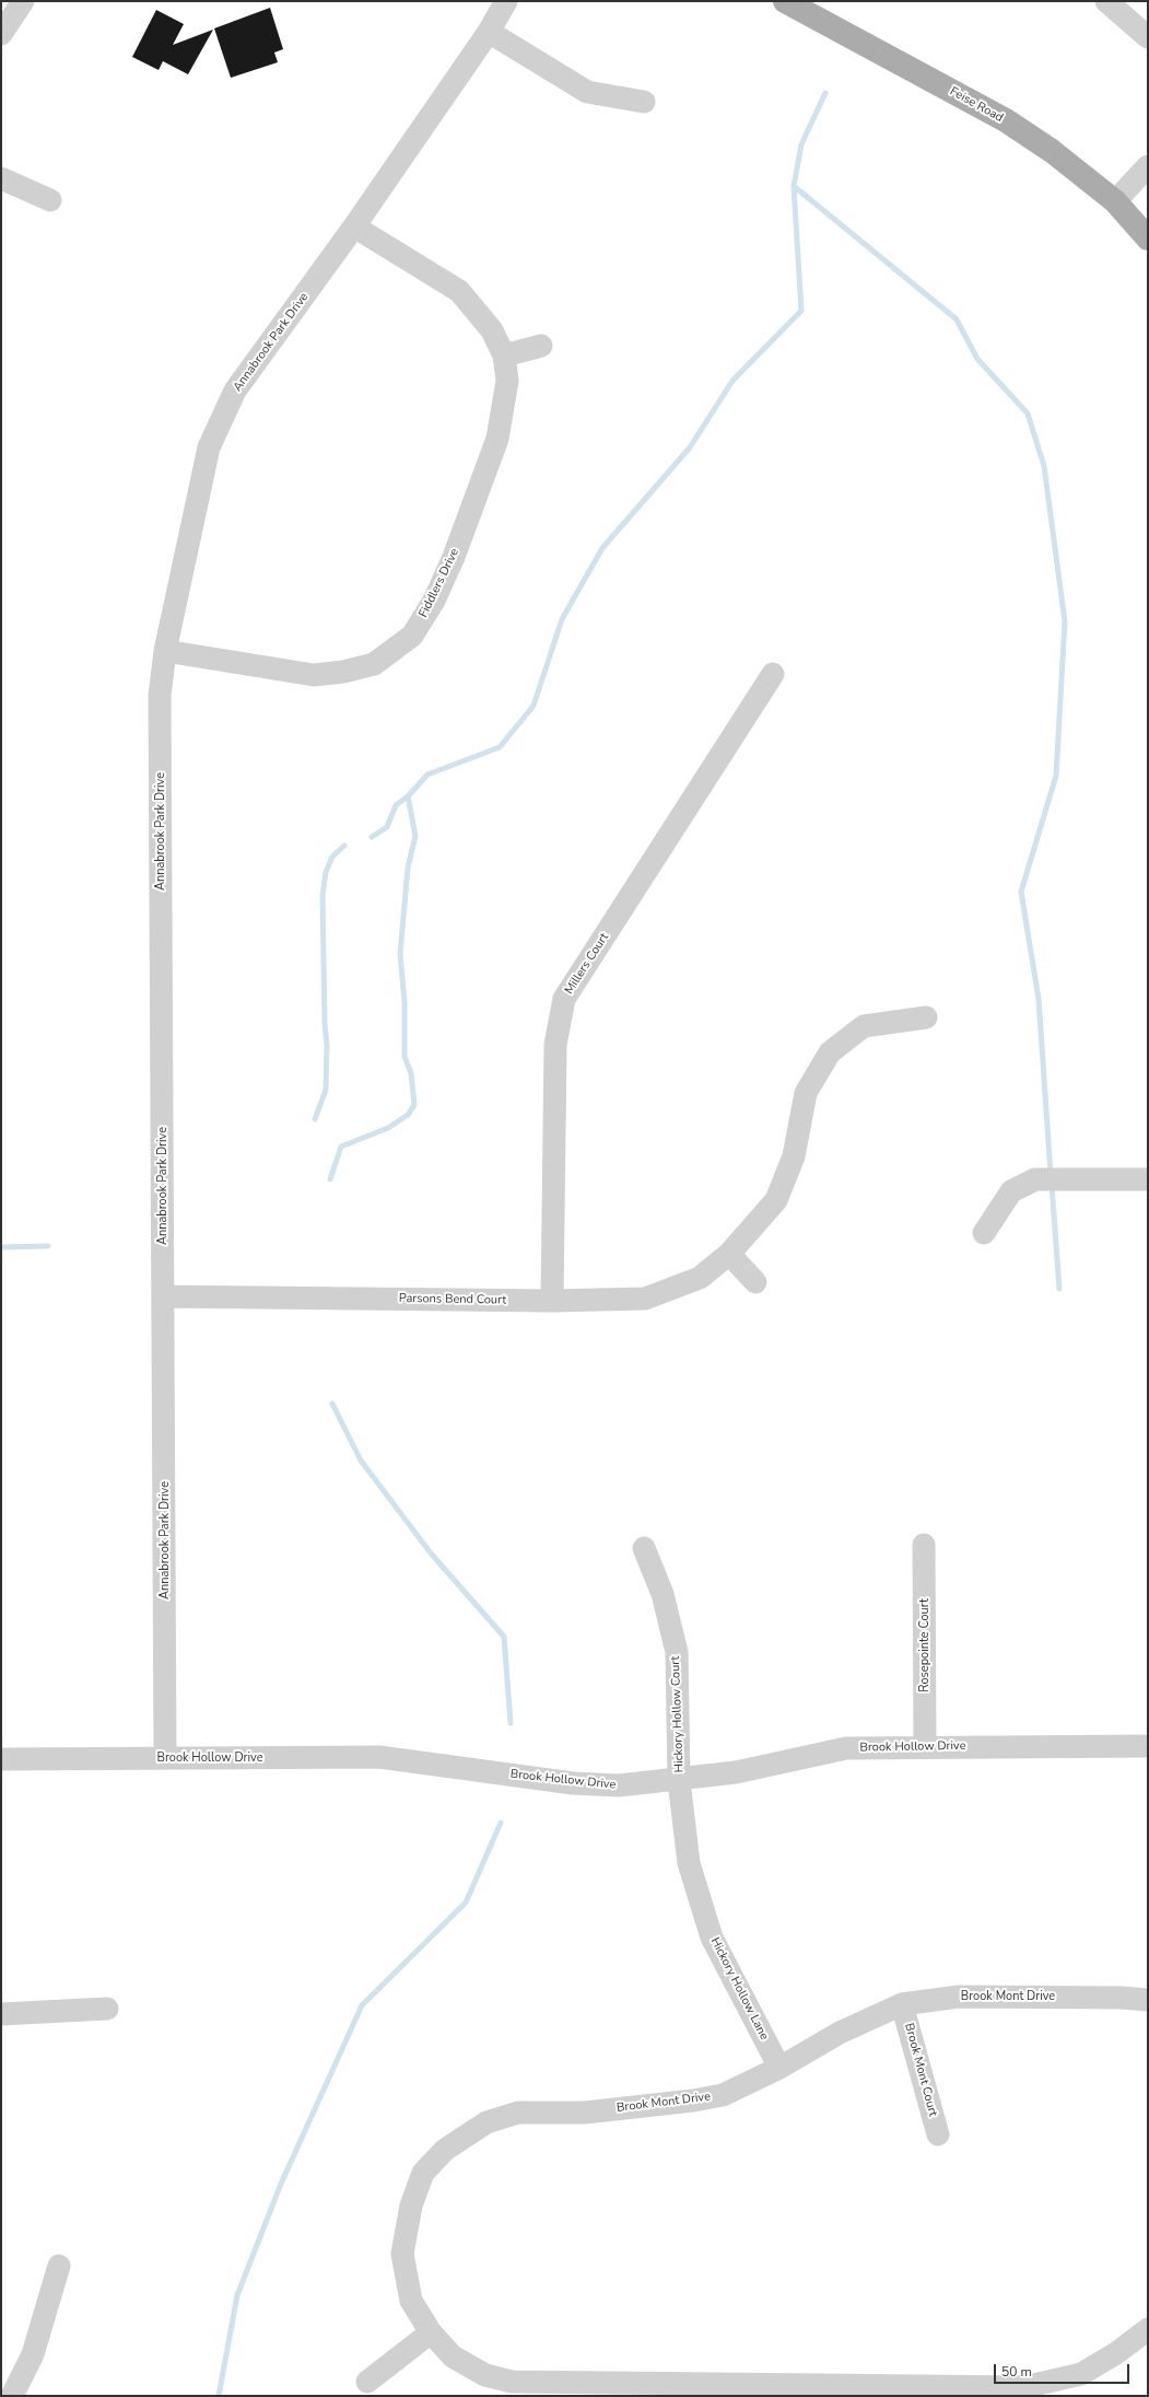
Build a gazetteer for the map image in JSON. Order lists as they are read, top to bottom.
{
  "streets": {
    "main road": ["Feise Road"],
    "street": [
      "Annabrook Park Drive",
      "Fiddlers Drive",
      "Millers Court",
      "Parsons Bend Court",
      "Rosepointe Court",
      "Hickory Hollow Court",
      "Brook Hollow Drive",
      "Hickory Hollow Lane",
      "Brook Mont Drive",
      "Brook Mont Court"
    ]
  },
  "crossings": [
    ["Annabrook Park Drive", "Fiddlers Drive"],
    ["Annabrook Park Drive", "Parsons Bend Court"],
    ["Annabrook Park Drive", "Brook Hollow Drive"],
    ["Millers Court", "Parsons Bend Court"],
    ["Rosepointe Court", "Brook Hollow Drive"],
    ["Hickory Hollow Court", "Brook Hollow Drive"],
    ["Hickory Hollow Court", "Hickory Hollow Lane"],
    ["Brook Hollow Drive", "Hickory Hollow Lane"],
    ["Hickory Hollow Lane", "Brook Mont Drive"],
    ["Brook Mont Drive", "Brook Mont Court"]
  ],
  "scale_bar": "50 m"
}
